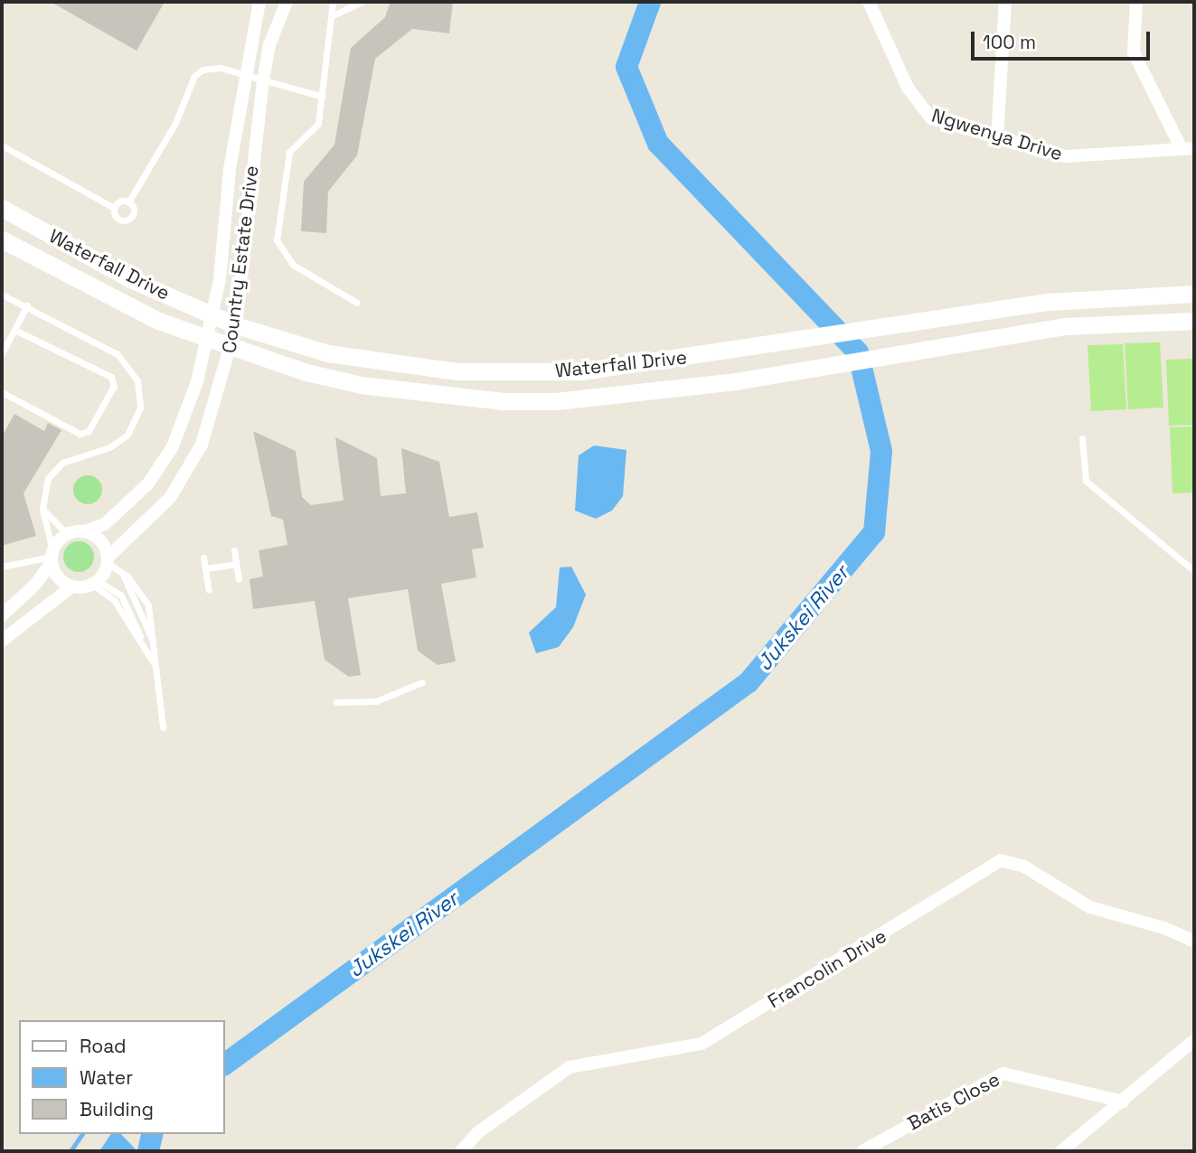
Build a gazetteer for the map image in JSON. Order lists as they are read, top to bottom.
{
  "streets": {
    "main road": ["Waterfall Drive"],
    "street": [
      "Ngwenya Drive",
      "Country Estate Drive",
      "Francolin Drive",
      "Batis Close"
    ]
  },
  "crossings": [
    ["Country Estate Drive", "Waterfall Drive"]
  ],
  "water": ["Jukskei River"],
  "legend": ["Road", "Water", "Building"],
  "scale_bar": "100 m"
}
